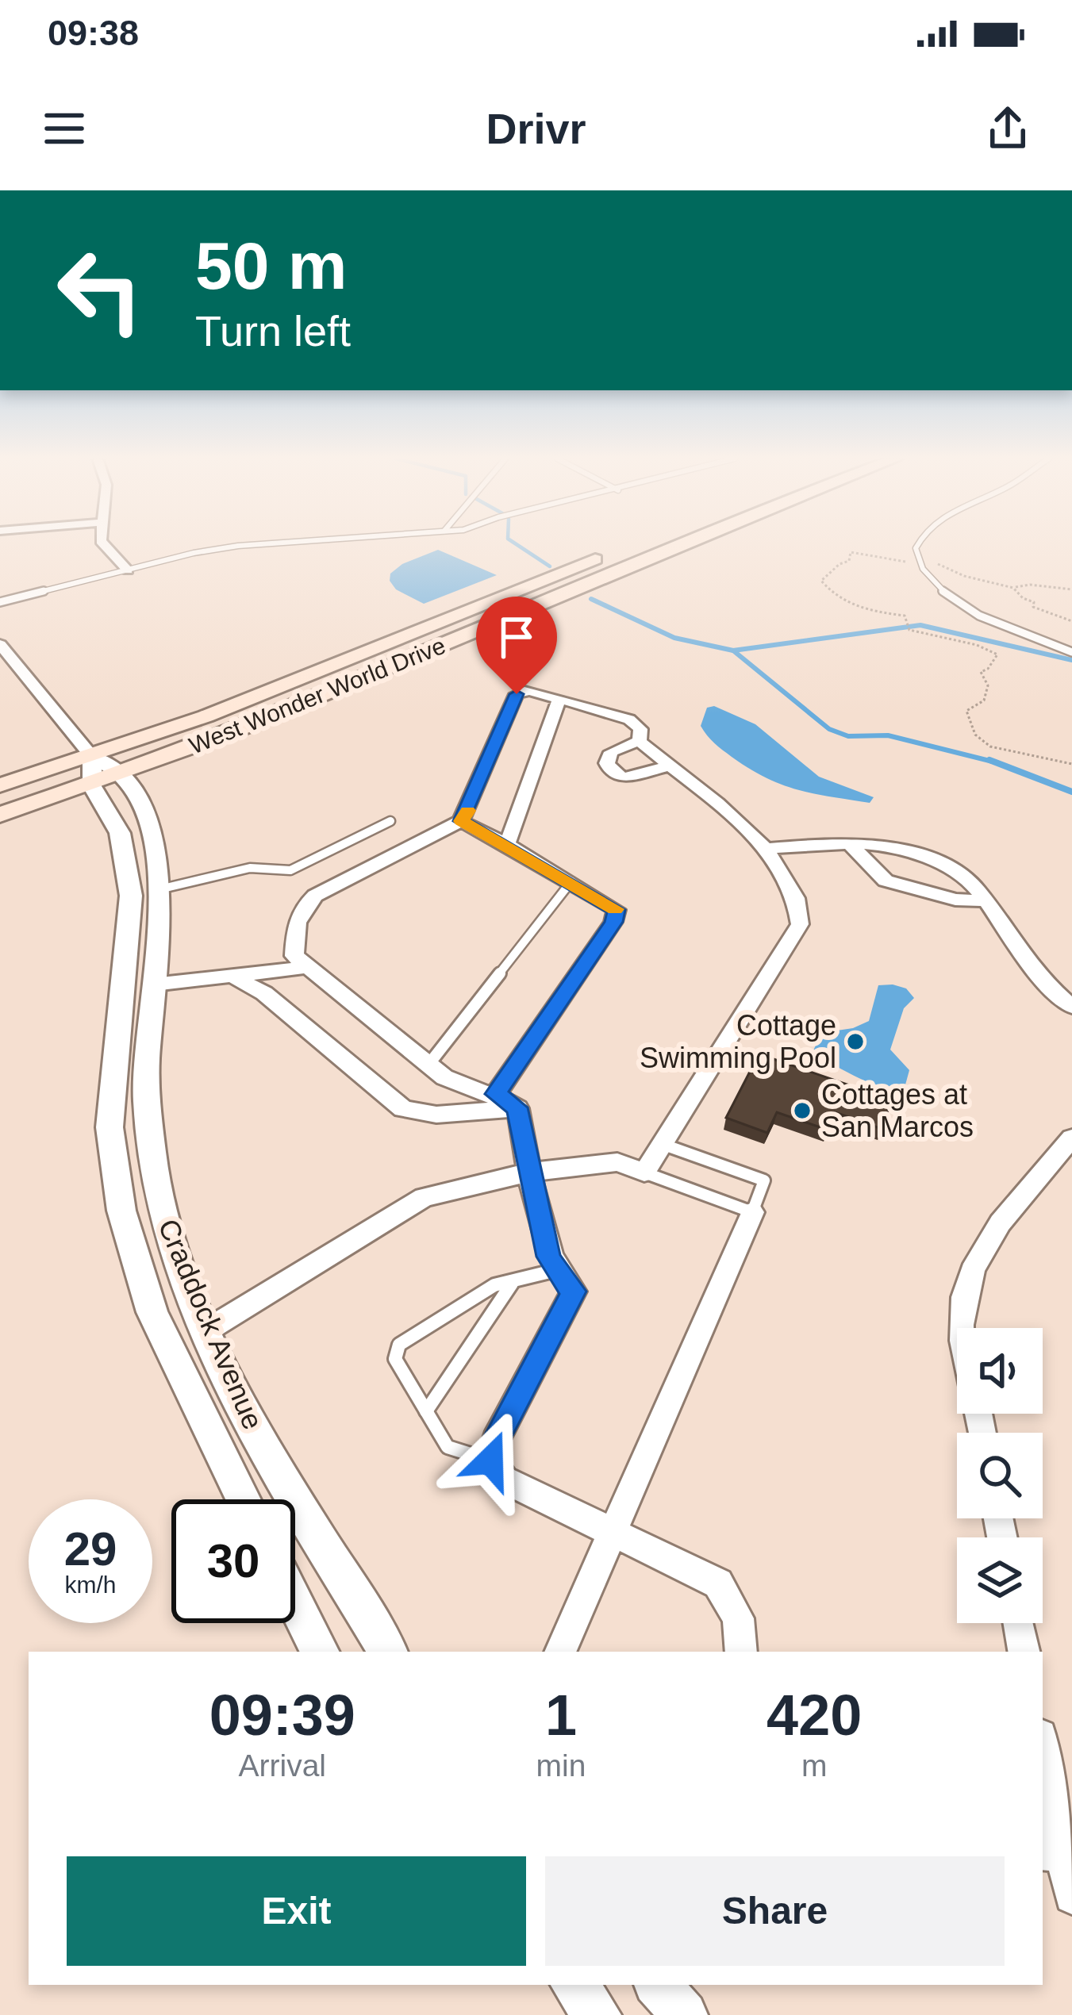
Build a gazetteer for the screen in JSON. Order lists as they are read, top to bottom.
{
  "streets": {
    "main road": ["West Wonder World Drive"],
    "street": ["Craddock Avenue"]
  },
  "crossings": [
    ["West Wonder World Drive", "Craddock Avenue"]
  ],
  "places": ["Cottage Swimming Pool", "Cottages at San Marcos"],
  "page": {
    "status": "09:38",
    "header": "Drivr",
    "turn": ["50 m", "Turn left"],
    "speed": "29 km/h",
    "limit": "30",
    "eta": [
      "09:39",
      "Arrival",
      "1",
      "min",
      "420",
      "m"
    ],
    "buttons": ["Exit", "Share"]
  }
}
